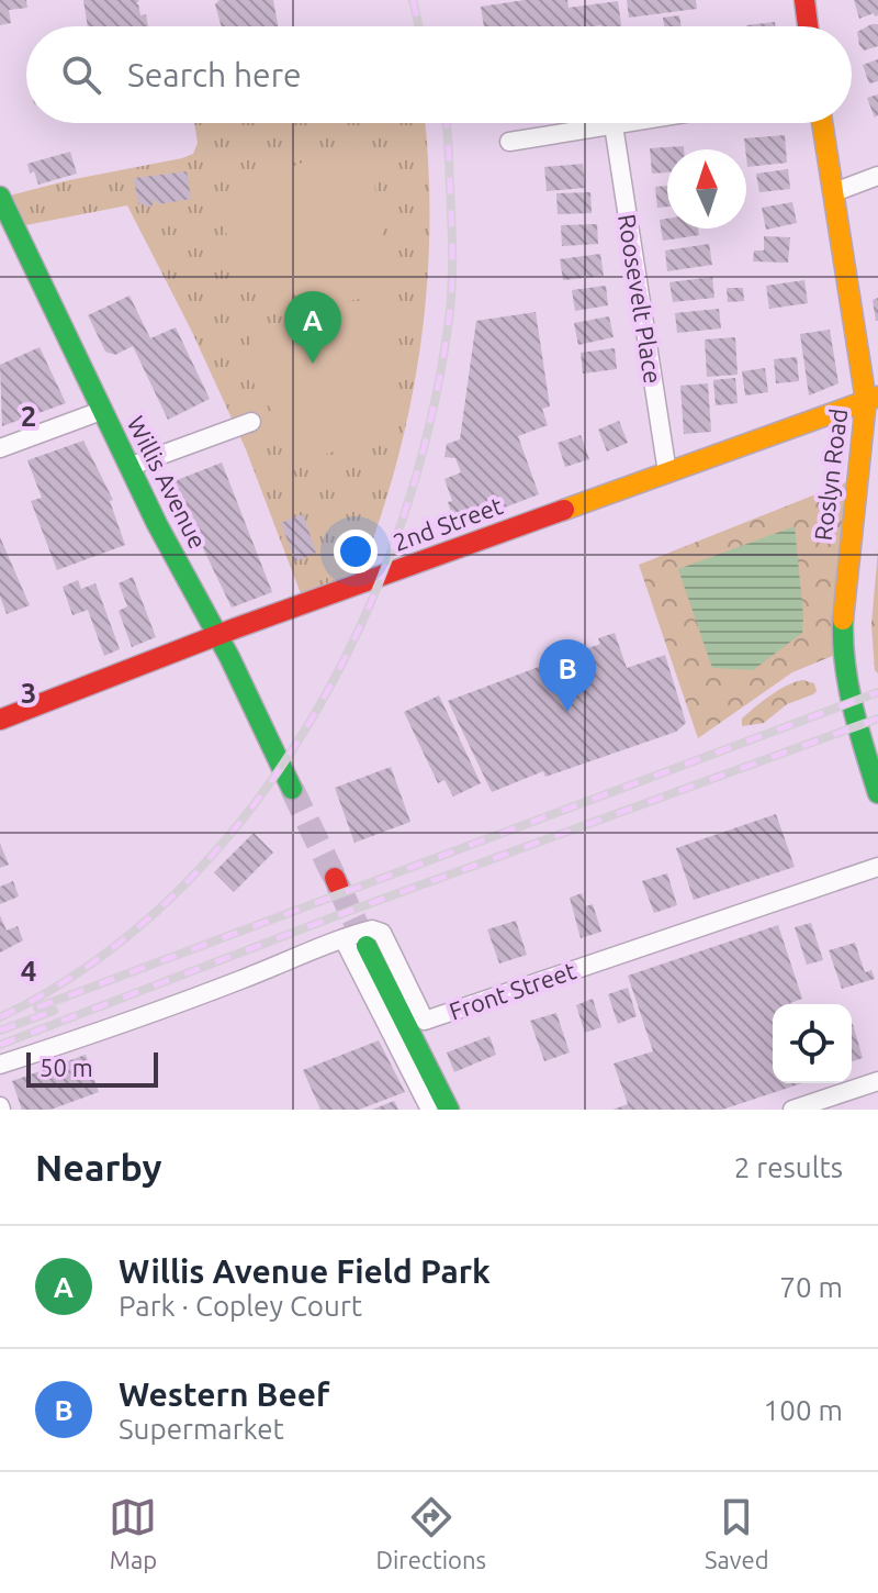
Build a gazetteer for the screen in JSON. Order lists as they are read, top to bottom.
{
  "streets": {
    "main road": ["Roslyn Road", "Willis Avenue", "2nd Street"],
    "street": ["Roosevelt Place", "Front Street"]
  },
  "crossings": [
    ["Roosevelt Place", "2nd Street"],
    ["Roslyn Road", "2nd Street"],
    ["Willis Avenue", "2nd Street"]
  ],
  "scale_bar": "50 m",
  "north": "top",
  "page": {
    "search": "Search here",
    "pins": ["A", "B"],
    "scale": "50 m",
    "heading": ["Nearby", "2 results"],
    "list": [
      {
        "mark": "A",
        "name": "Willis Avenue Field Park",
        "note": "Park · Copley Court",
        "value": "70 m"
      },
      {
        "mark": "B",
        "name": "Western Beef",
        "note": "Supermarket",
        "value": "100 m"
      }
    ],
    "nav": ["Map", "Directions", "Saved"]
  },
  "grid": {
    "rows": ["2", "3", "4"]
  }
}
